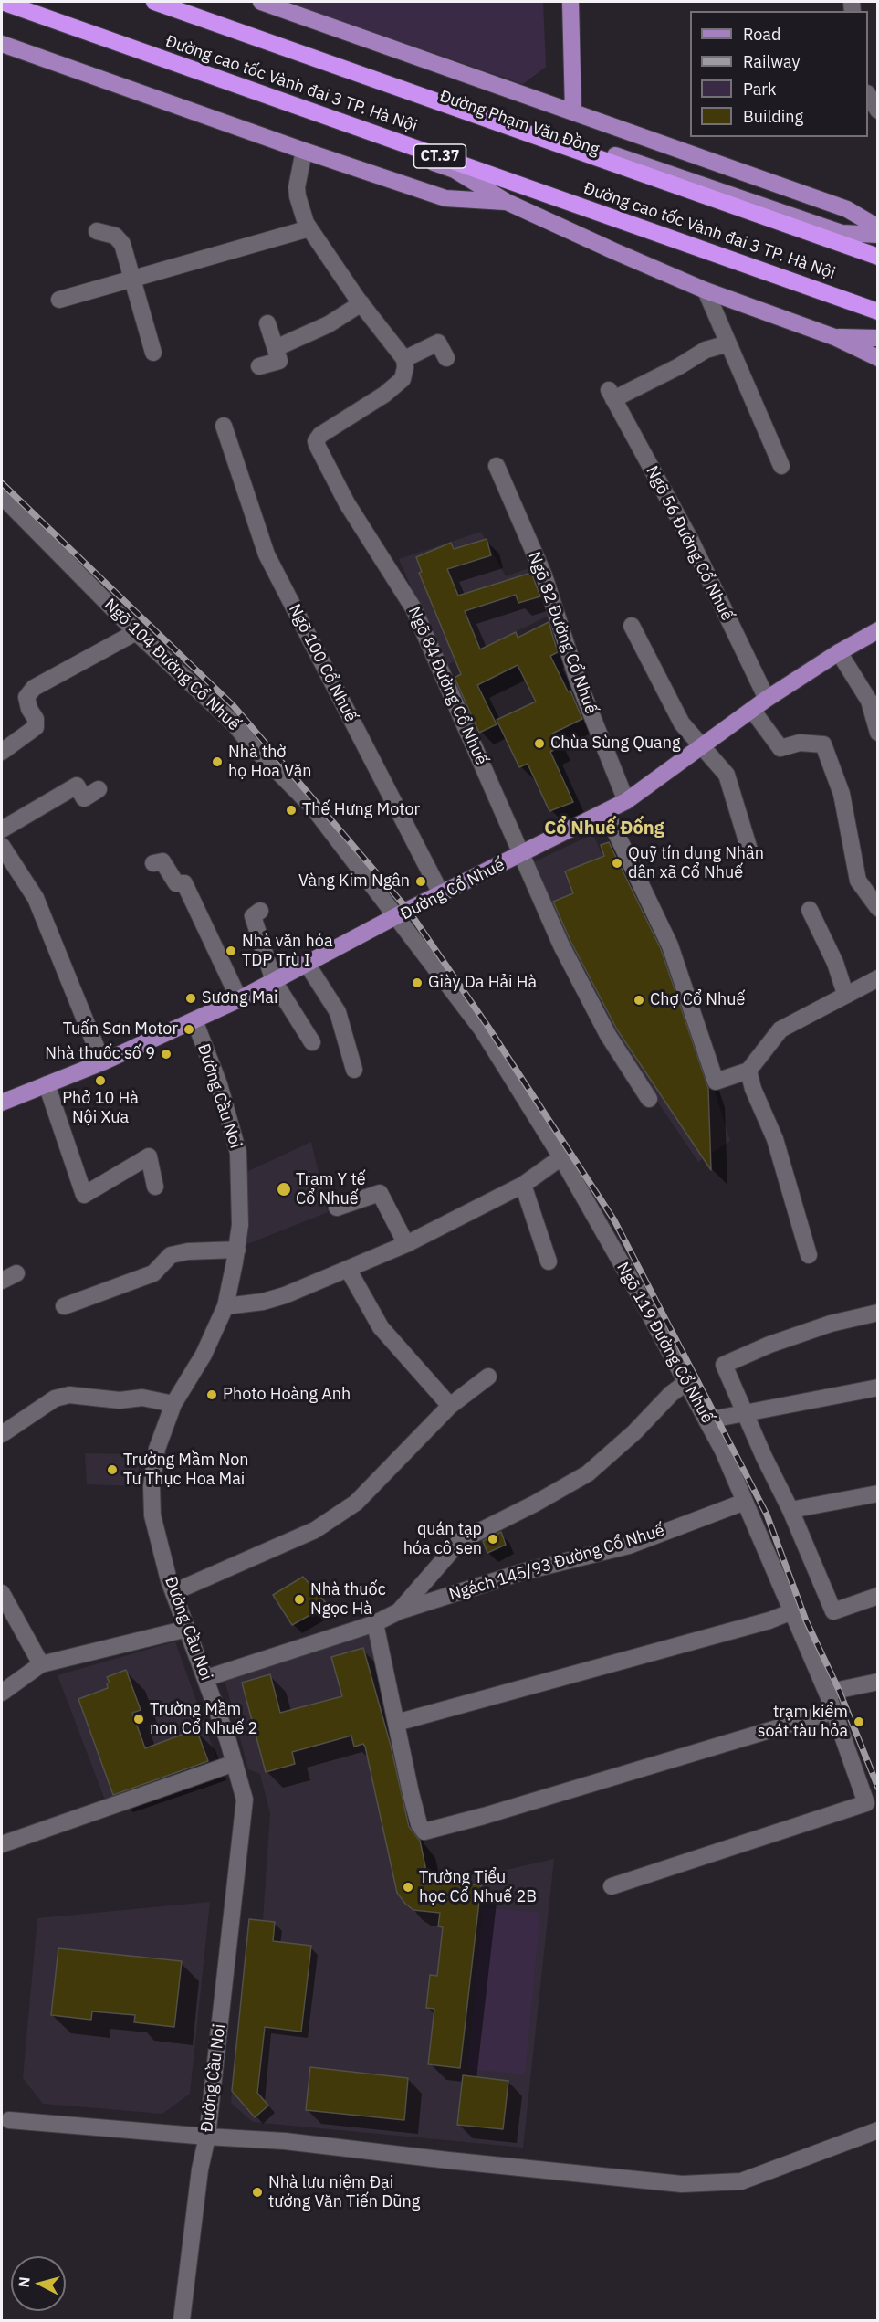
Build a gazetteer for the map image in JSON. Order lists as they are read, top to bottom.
{
  "streets": {
    "highway": ["Đường cao tốc Vành đai 3 TP. Hà Nội", "CT.37"],
    "main road": ["Đường Phạm Văn Đồng", "Đường Cổ Nhuế"],
    "street": [
      "Ngõ 56 Đường Cổ Nhuế",
      "Ngõ 82 Đường Cổ Nhuế",
      "Ngõ 100 Cổ Nhuế",
      "Ngõ 104 Đường Cổ Nhuế",
      "Ngõ 84 Đường Cổ Nhuế",
      "Đường Cầu Noi",
      "Ngõ 119 Đường Cổ Nhuế",
      "Ngách 145/93 Đường Cổ Nhuế"
    ]
  },
  "crossings": [
    ["Ngõ 56 Đường Cổ Nhuế", "Đường Cổ Nhuế"],
    ["Ngõ 82 Đường Cổ Nhuế", "Đường Cổ Nhuế"],
    ["Ngõ 100 Cổ Nhuế", "Đường Cổ Nhuế"],
    ["Ngõ 104 Đường Cổ Nhuế", "Đường Cổ Nhuế"],
    ["Ngõ 104 Đường Cổ Nhuế", "Ngõ 119 Đường Cổ Nhuế"],
    ["Ngõ 84 Đường Cổ Nhuế", "Đường Cổ Nhuế"],
    ["Đường Cổ Nhuế", "Đường Cầu Noi"],
    ["Đường Cổ Nhuế", "Ngõ 119 Đường Cổ Nhuế"],
    ["Ngõ 119 Đường Cổ Nhuế", "Ngách 145/93 Đường Cổ Nhuế"]
  ],
  "districts": ["Cổ Nhuế Đống"],
  "places": [
    "Chùa Sùng Quang",
    "Nhà thờ họ Hoa Văn",
    "Thế Hưng Motor",
    "Quỹ tín dụng Nhân dân xã Cổ Nhuế",
    "Vàng Kim Ngân",
    "Nhà văn hóa TDP Trù I",
    "Giày Da Hải Hà",
    "Sương Mai",
    "Chợ Cổ Nhuế",
    "Tuấn Sơn Motor",
    "Nhà thuốc số 9",
    "Phở 10 Hà Nội Xưa",
    "Trạm Y tế Cổ Nhuế",
    "Photo Hoàng Anh",
    "Trường Mầm Non Tư Thục Hoa Mai",
    "quán tạp hóa cô sen",
    "Nhà thuốc Ngọc Hà",
    "Trường Mầm non Cổ Nhuế 2",
    "trạm kiểm soát tàu hỏa",
    "Trường Tiểu học Cổ Nhuế 2B",
    "Nhà lưu niệm Đại tướng Văn Tiến Dũng"
  ],
  "legend": [
    "Road",
    "Railway",
    "Park",
    "Building"
  ],
  "north": "left"
}
